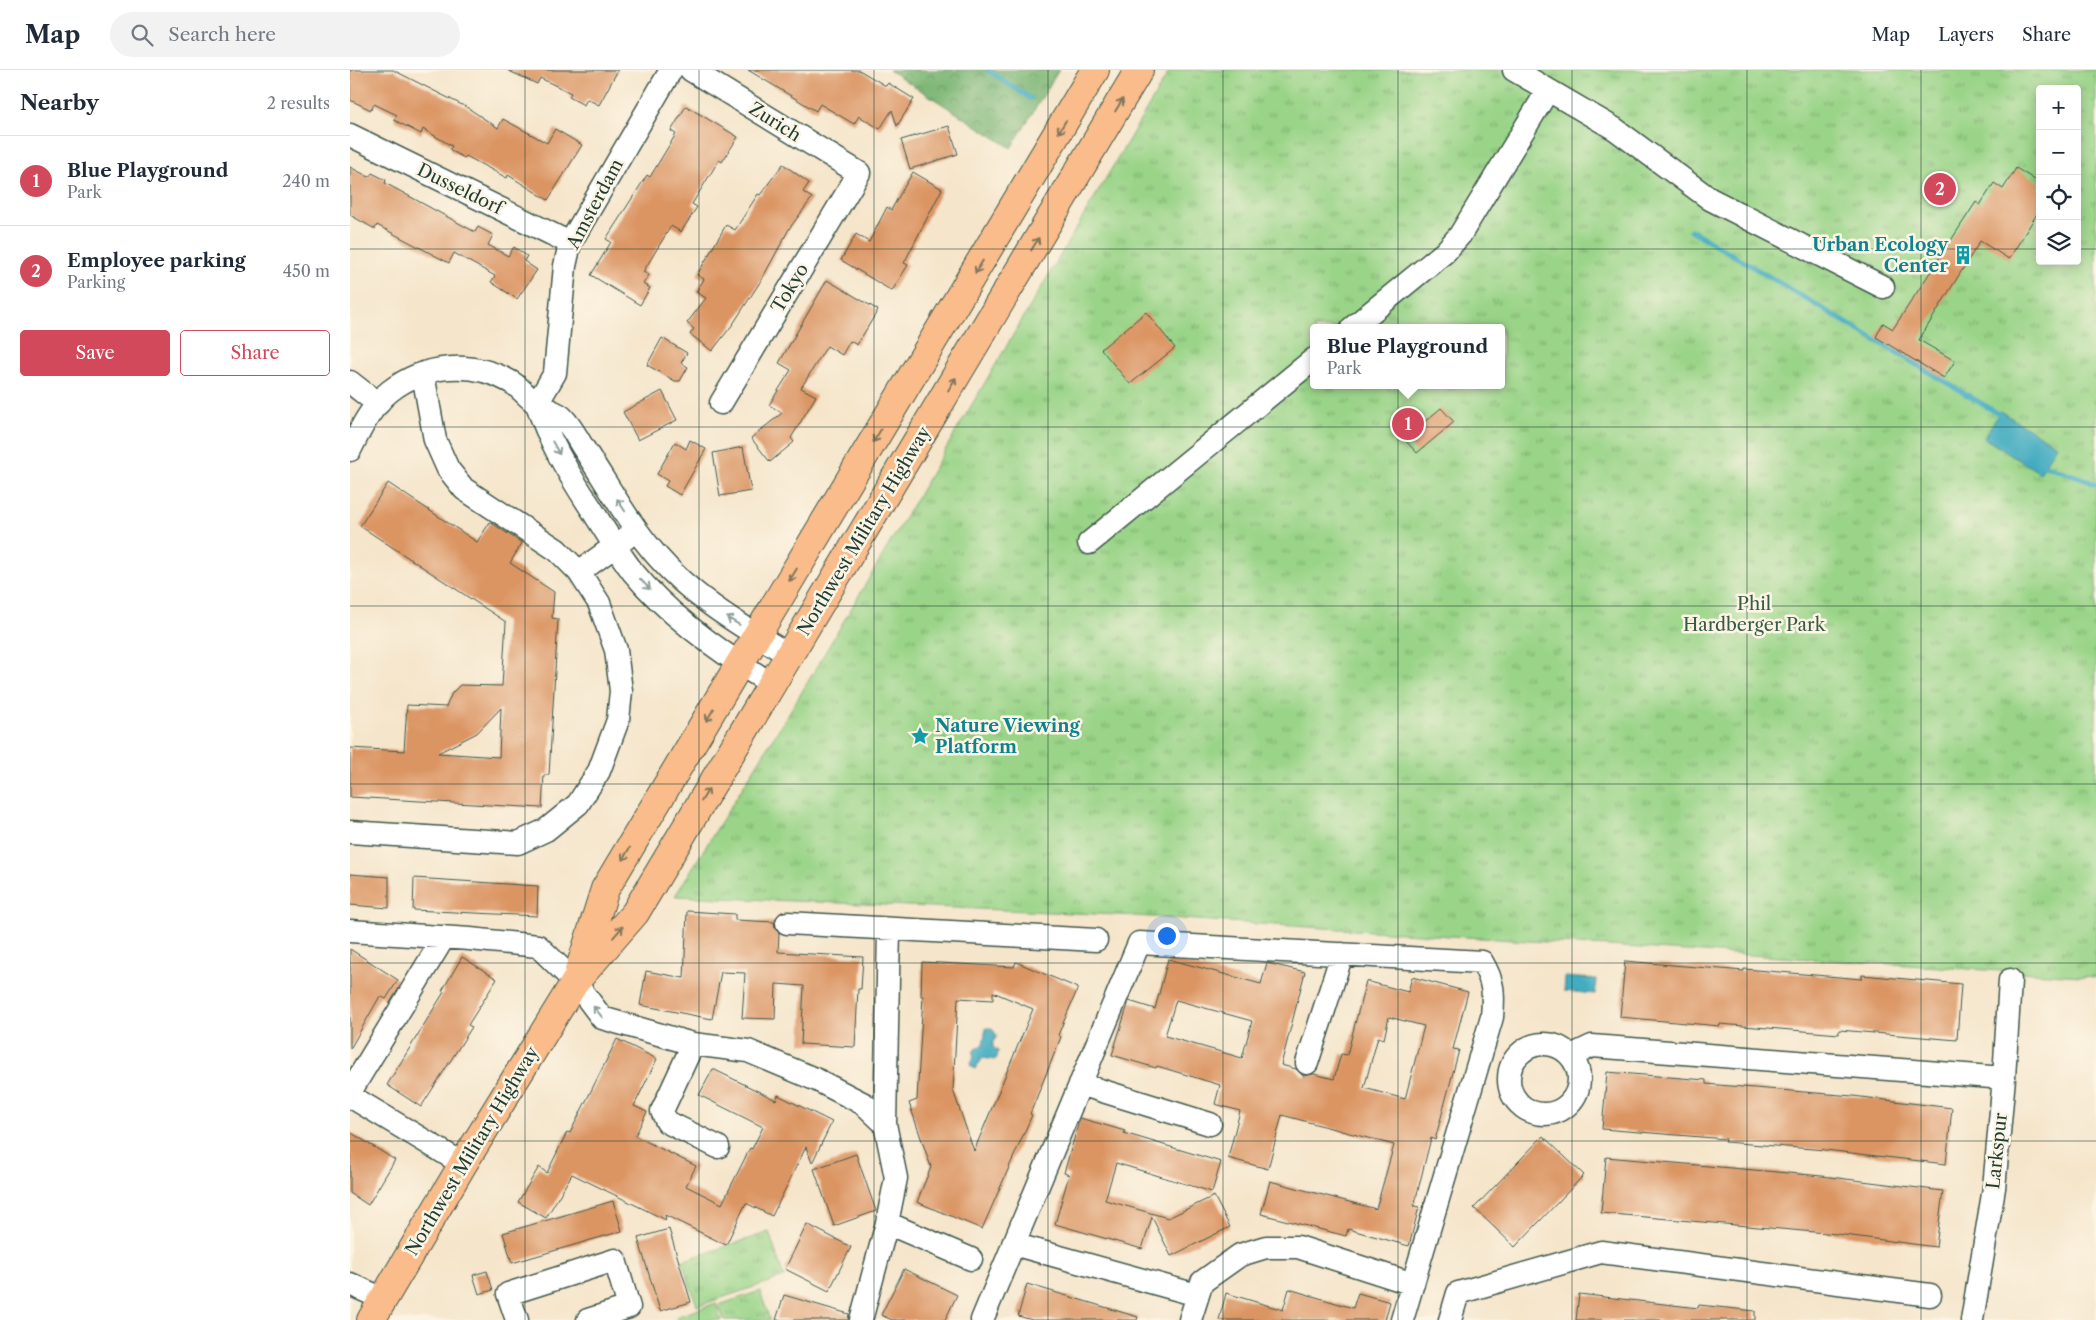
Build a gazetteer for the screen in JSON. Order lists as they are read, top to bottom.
{
  "streets": {
    "main road": ["Northwest Military Highway"],
    "street": [
      "Zurich",
      "Dusseldorf",
      "Amsterdam",
      "Tokyo",
      "Larkspur"
    ]
  },
  "crossings": [
    ["Zurich", "Tokyo"],
    ["Dusseldorf", "Amsterdam"]
  ],
  "parks": ["Phil Hardberger Park"],
  "places": {
    "building": ["Urban Ecology Center"],
    "place": ["Nature Viewing Platform"]
  },
  "page": {
    "header": "Map",
    "search": "Search here",
    "nav": ["Map", "Layers", "Share"],
    "heading": ["Nearby", "2 results"],
    "map_buttons": ["+", "−"],
    "list": [
      {
        "mark": "1",
        "name": "Blue Playground",
        "note": "Park",
        "value": "240 m"
      },
      {
        "mark": "2",
        "name": "Employee parking",
        "note": "Parking",
        "value": "450 m"
      }
    ],
    "pins": ["2", "1"],
    "buttons": ["Save", "Share"],
    "popup": ["Blue Playground", "Park"]
  }
}
